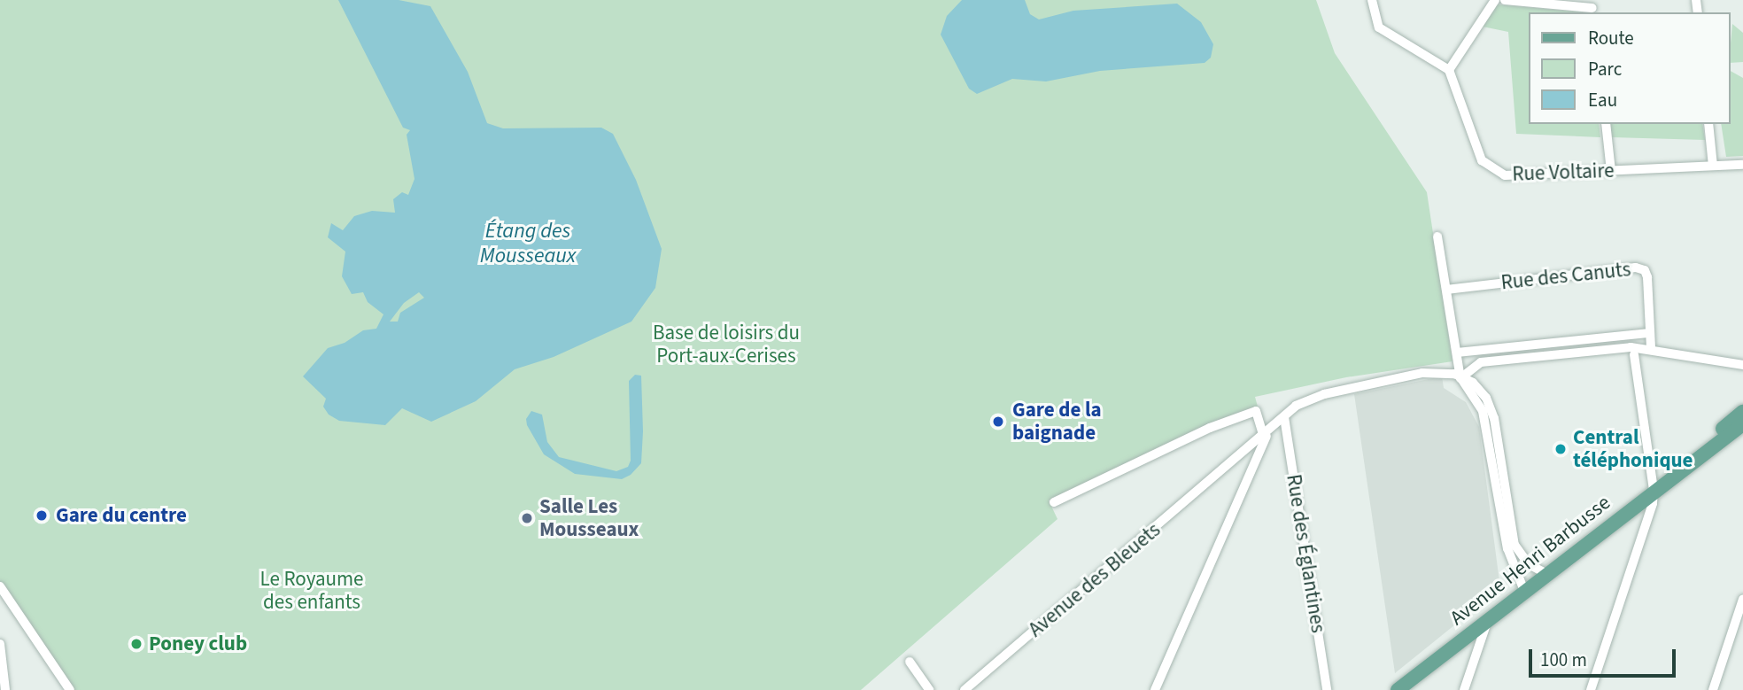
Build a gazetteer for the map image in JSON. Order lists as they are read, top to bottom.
{
  "streets": {
    "main road": ["Avenue Henri Barbusse"],
    "street": [
      "Rue Voltaire",
      "Rue des Canuts",
      "Rue des Églantines",
      "Avenue des Bleuets"
    ]
  },
  "crossings": [
    ["Rue des Églantines", "Avenue des Bleuets"]
  ],
  "water": ["Étang des Mousseaux"],
  "parks": ["Base de loisirs du Port-aux-Cerises", "Le Royaume des enfants"],
  "places": [
    "Gare de la baignade",
    "Central téléphonique",
    "Gare du centre",
    "Salle Les Mousseaux",
    "Poney club"
  ],
  "legend": ["Route", "Parc", "Eau"],
  "scale_bar": "100 m"
}
